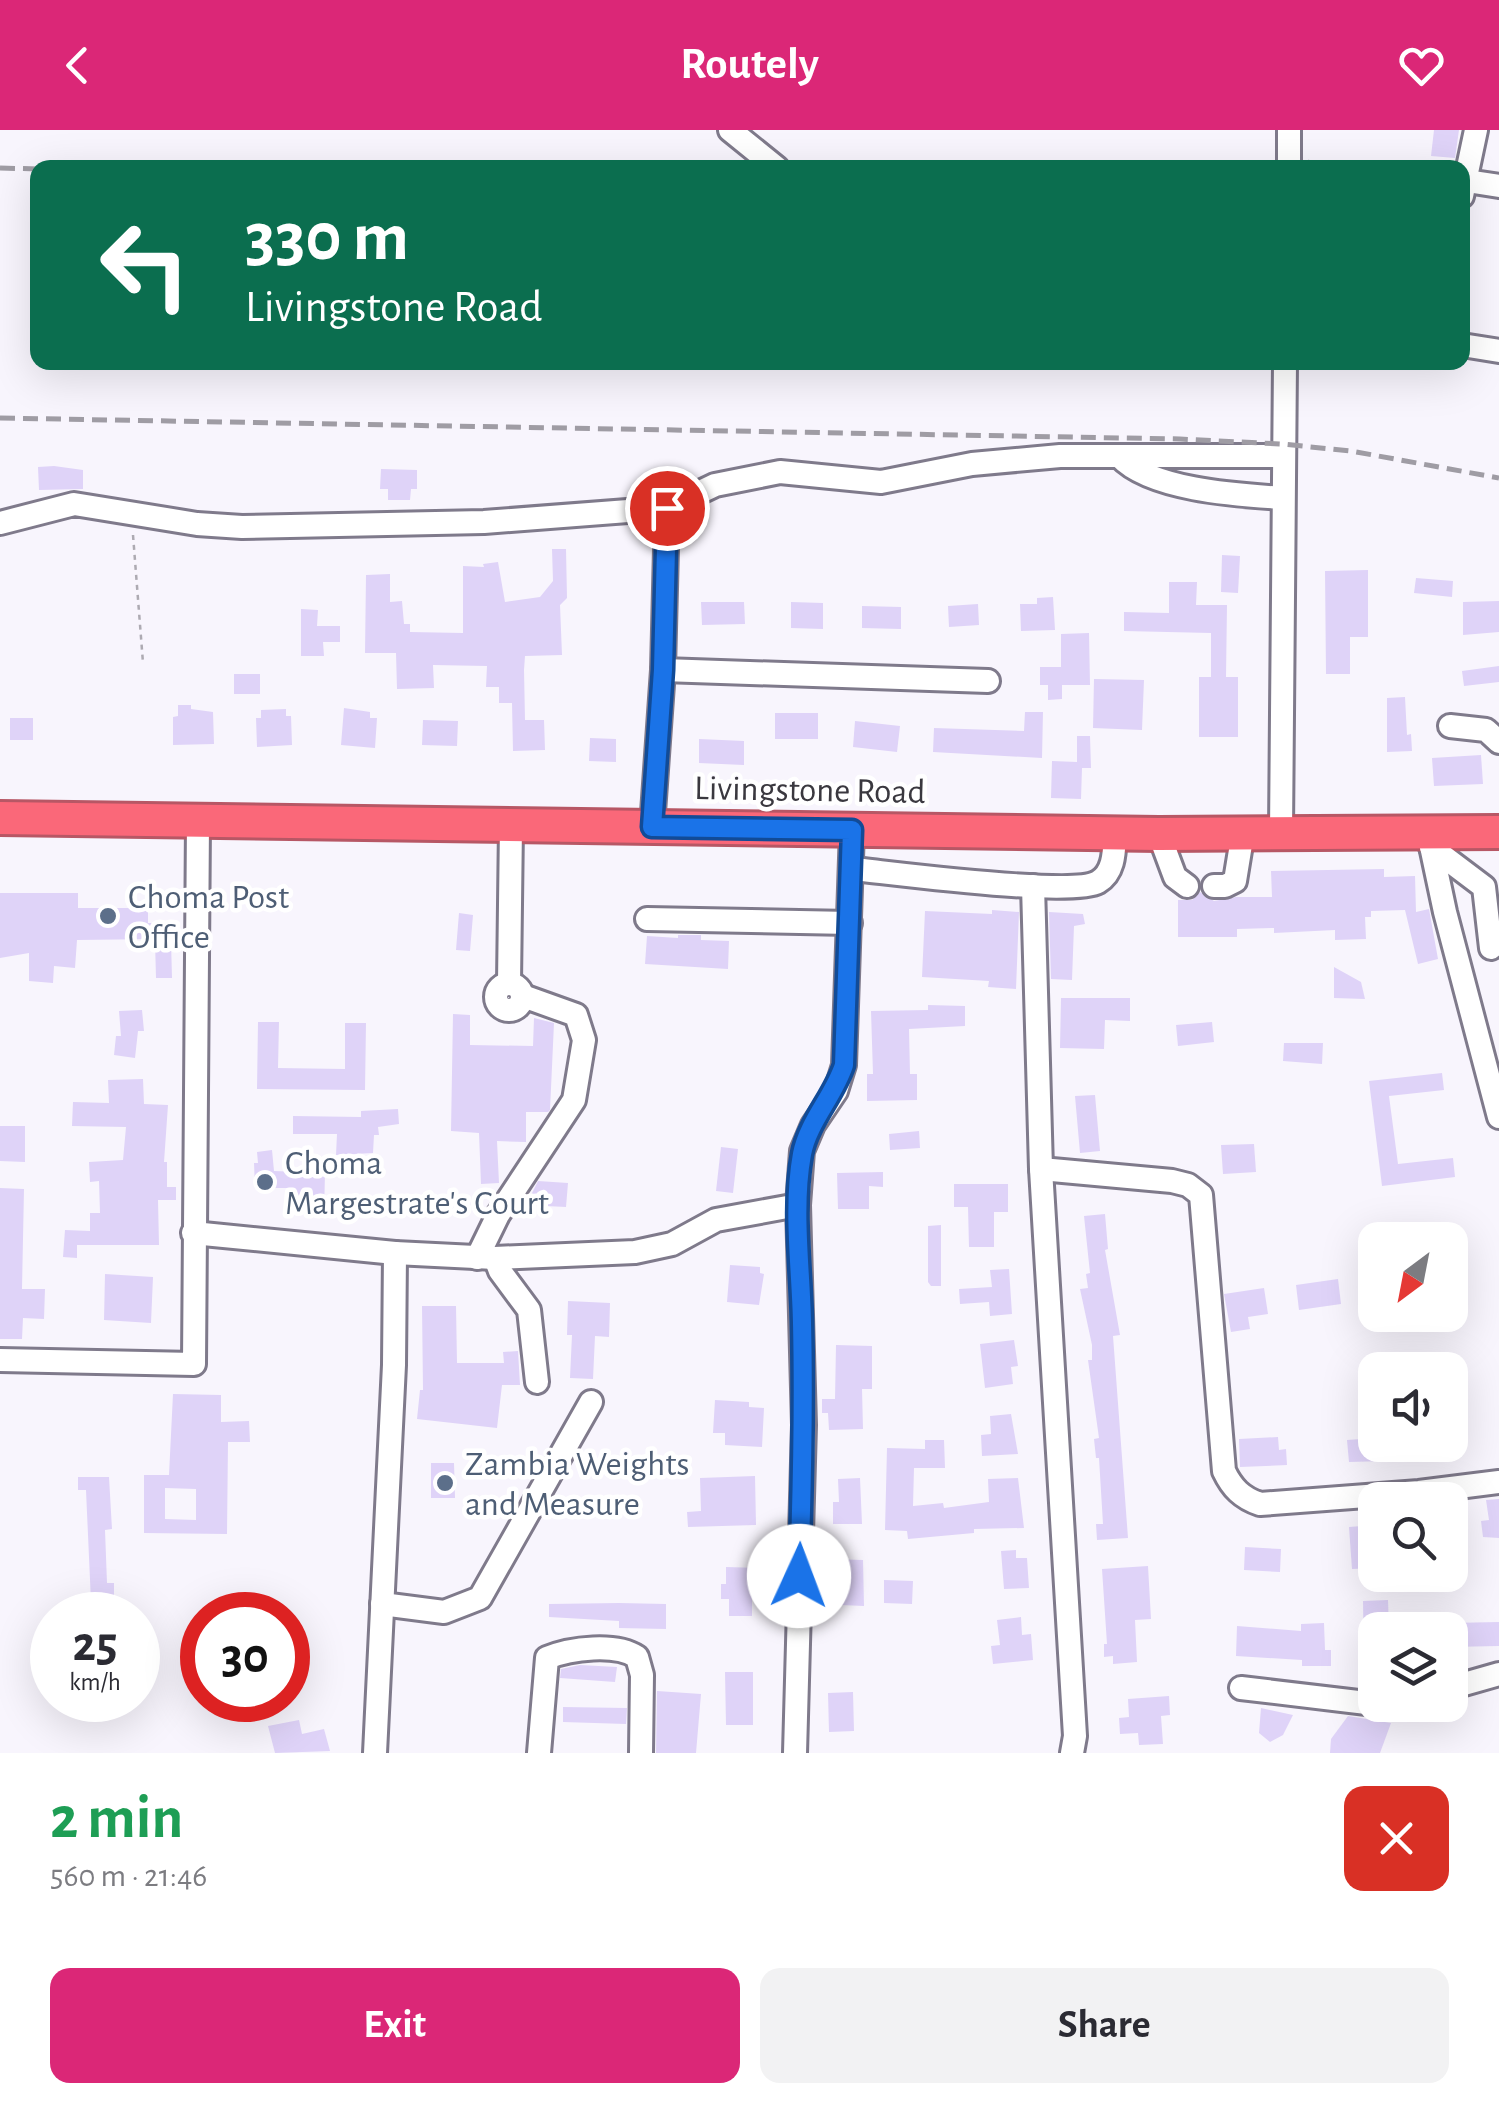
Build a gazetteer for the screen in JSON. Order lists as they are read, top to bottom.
{
  "streets": {
    "highway": ["Livingstone Road"]
  },
  "places": ["Choma Post Office", "Choma Margestrate's Court", "Zambia Weights and Measure"],
  "north": "bottom left",
  "page": {
    "header": "Routely",
    "turn": ["330 m", "Livingstone Road"],
    "speed": "25 km/h",
    "limit": "30",
    "heading": ["2 min", "560 m · 21:46"],
    "buttons": ["Exit", "Share"]
  }
}
